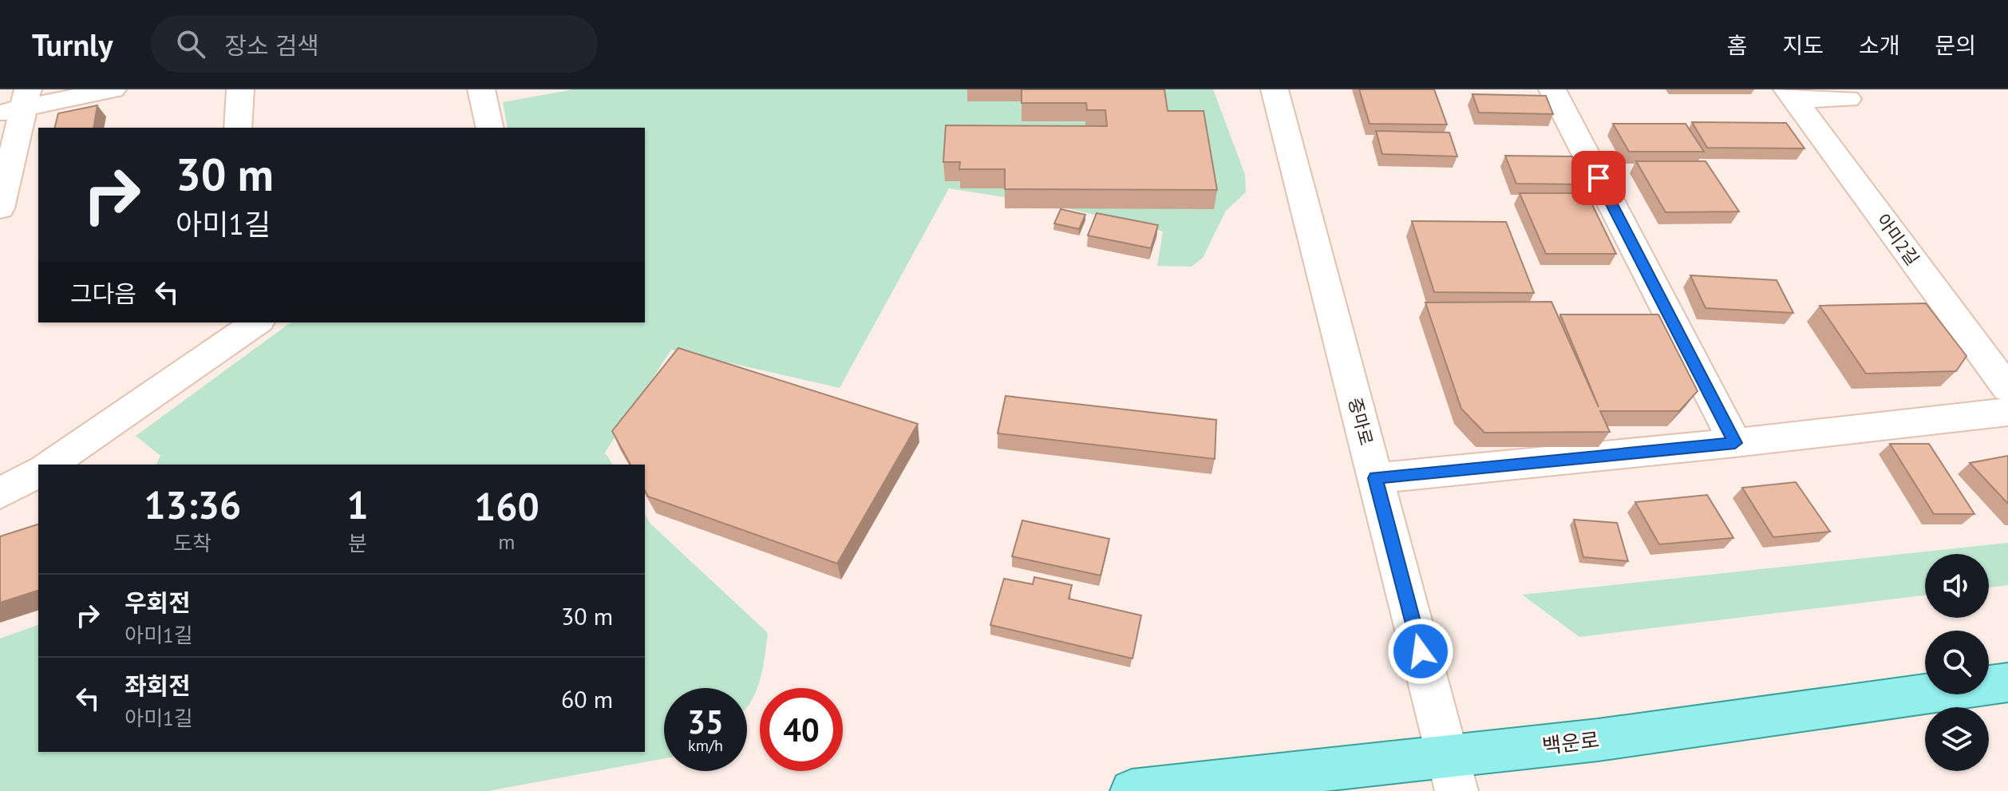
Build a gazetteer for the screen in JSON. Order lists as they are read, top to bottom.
{
  "streets": {
    "main road": ["백운로"],
    "street": ["아미2길", "중마로"]
  },
  "crossings": [
    ["중마로", "백운로"]
  ],
  "page": {
    "header": "Turnly",
    "search": "장소 검색",
    "nav": [
      "홈",
      "지도",
      "소개",
      "문의"
    ],
    "turn": ["30 m", "아미1길"],
    "then": "그다음",
    "eta": [
      "13:36",
      "도착",
      "1",
      "분",
      "160",
      "m"
    ],
    "list": [
      {
        "name": "우회전",
        "note": "아미1길",
        "value": "30 m"
      },
      {
        "name": "좌회전",
        "note": "아미1길",
        "value": "60 m"
      }
    ],
    "speed": "35 km/h",
    "limit": "40"
  }
}
